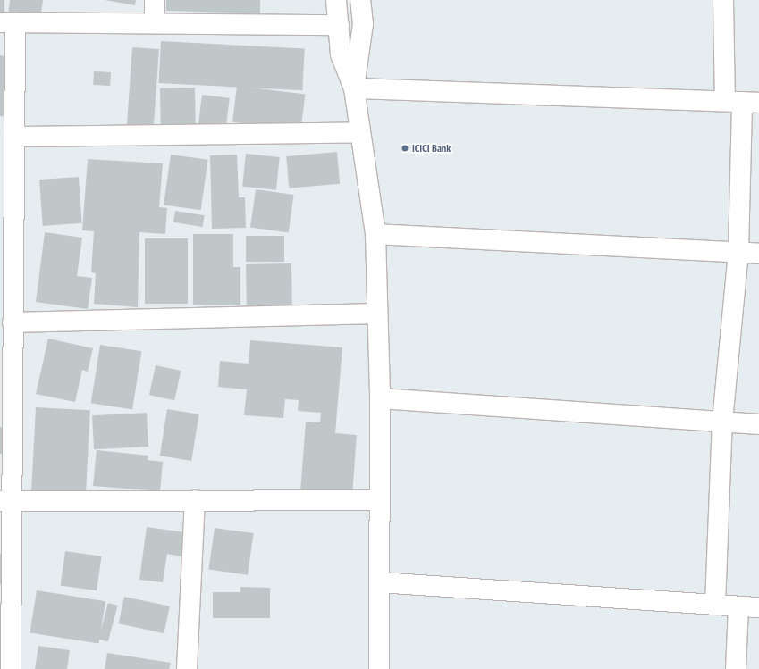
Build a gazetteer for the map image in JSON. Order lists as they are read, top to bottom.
{
  "places": ["ICICI Bank"]
}
